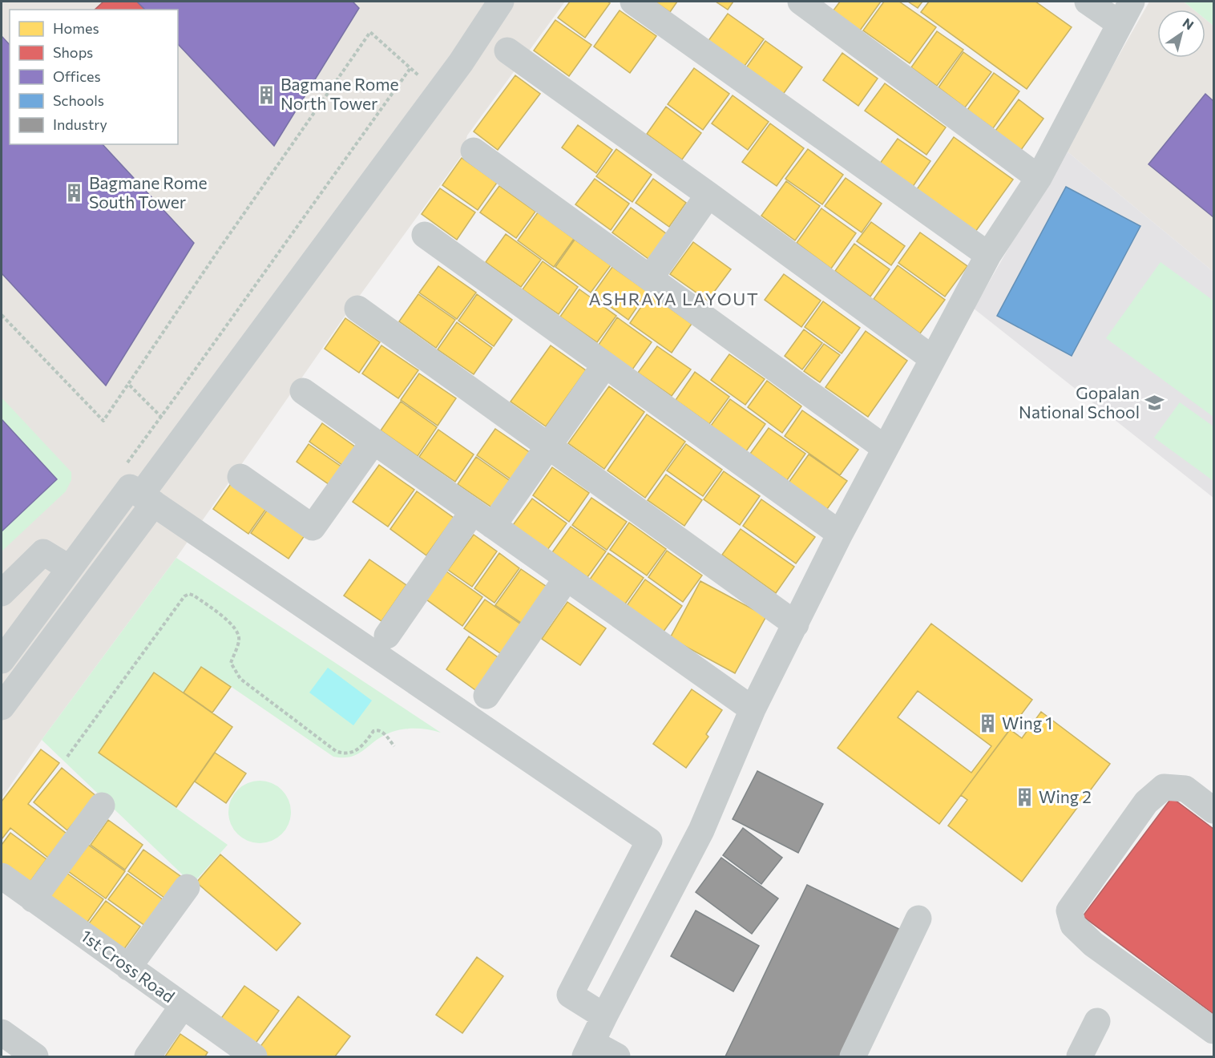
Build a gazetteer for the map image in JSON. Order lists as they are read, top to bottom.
{
  "streets": {
    "street": ["1st Cross Road"]
  },
  "districts": ["ASHRAYA LAYOUT"],
  "places": {
    "building": [
      "Bagmane Rome North Tower",
      "Bagmane Rome South Tower",
      "Wing 1",
      "Wing 2"
    ],
    "school or university": ["Gopalan National School"]
  },
  "legend": [
    "Homes",
    "Shops",
    "Offices",
    "Schools",
    "Industry"
  ],
  "north": "top right"
}
